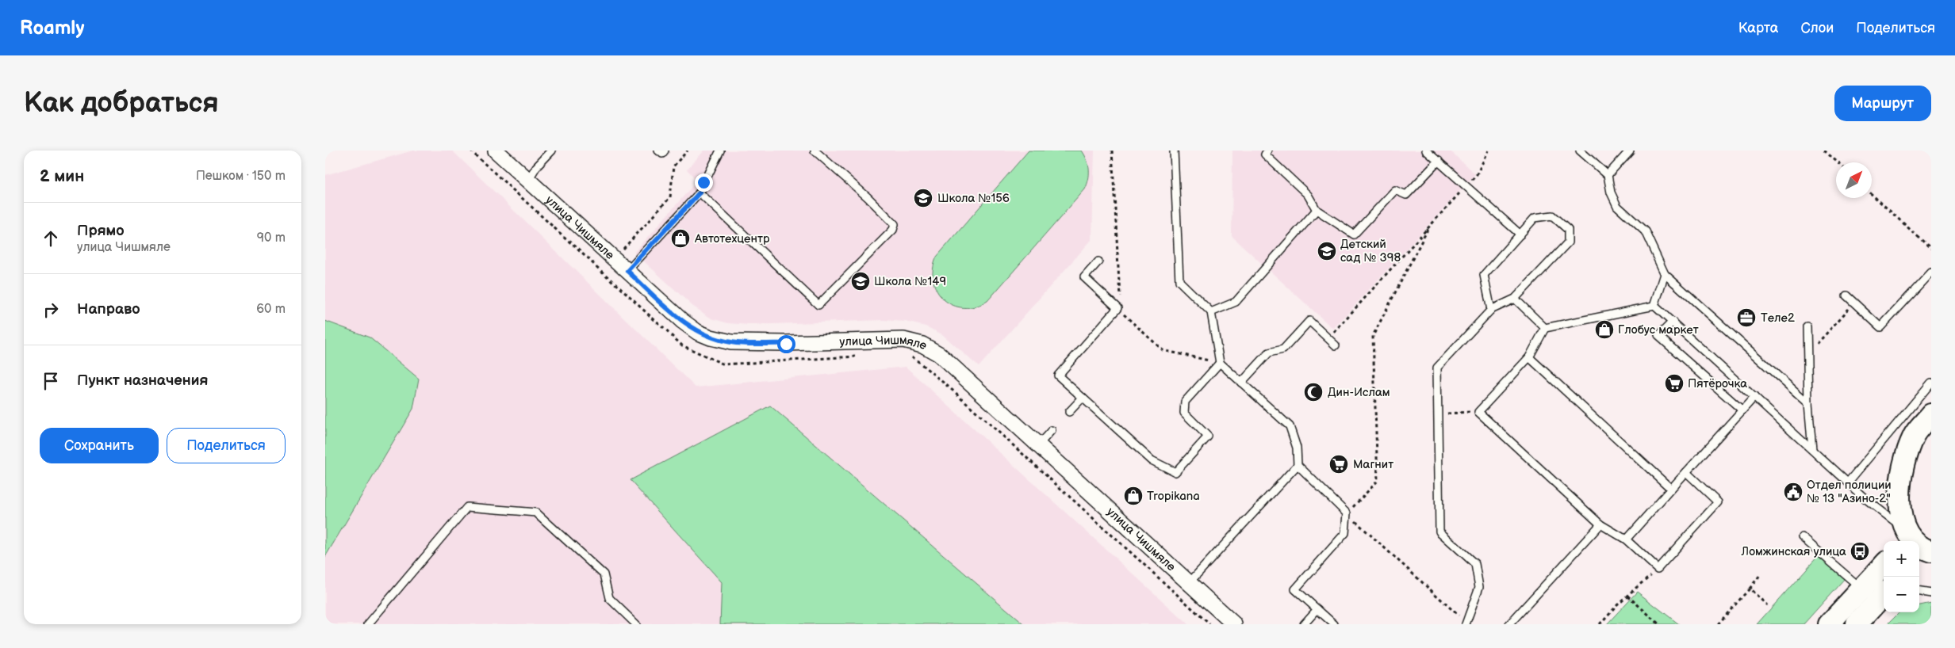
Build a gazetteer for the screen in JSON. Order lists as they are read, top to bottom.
{
  "streets": {
    "street": ["улица Чишмяле"]
  },
  "places": {
    "school or university": ["Школа №156", "Детский сад № 398", "Школа №149"],
    "shop": ["Автотехцентр", "Глобус маркет", "Tropikana"],
    "office": ["Теле2"],
    "supermarket": ["Пятёрочка", "Магнит"],
    "mosque": ["Дин-Ислам"],
    "public building": ["Отдел полиции № 13 \"Азино-2\""],
    "bus stop": ["Ломжинская улица"]
  },
  "north": "top right",
  "page": {
    "header": "Roamly",
    "nav": ["Карта", "Слои", "Поделиться"],
    "buttons": [
      "Маршрут",
      ["Сохранить", "Поделиться"]
    ],
    "title": "Как добраться",
    "heading": ["2 мин", "Пешком · 150 m"],
    "list": [
      ["Прямо", "улица Чишмяле", "90 m"],
      ["Направо", "60 m"],
      "Пункт назначения"
    ],
    "map_buttons": ["+", "−"]
  }
}
